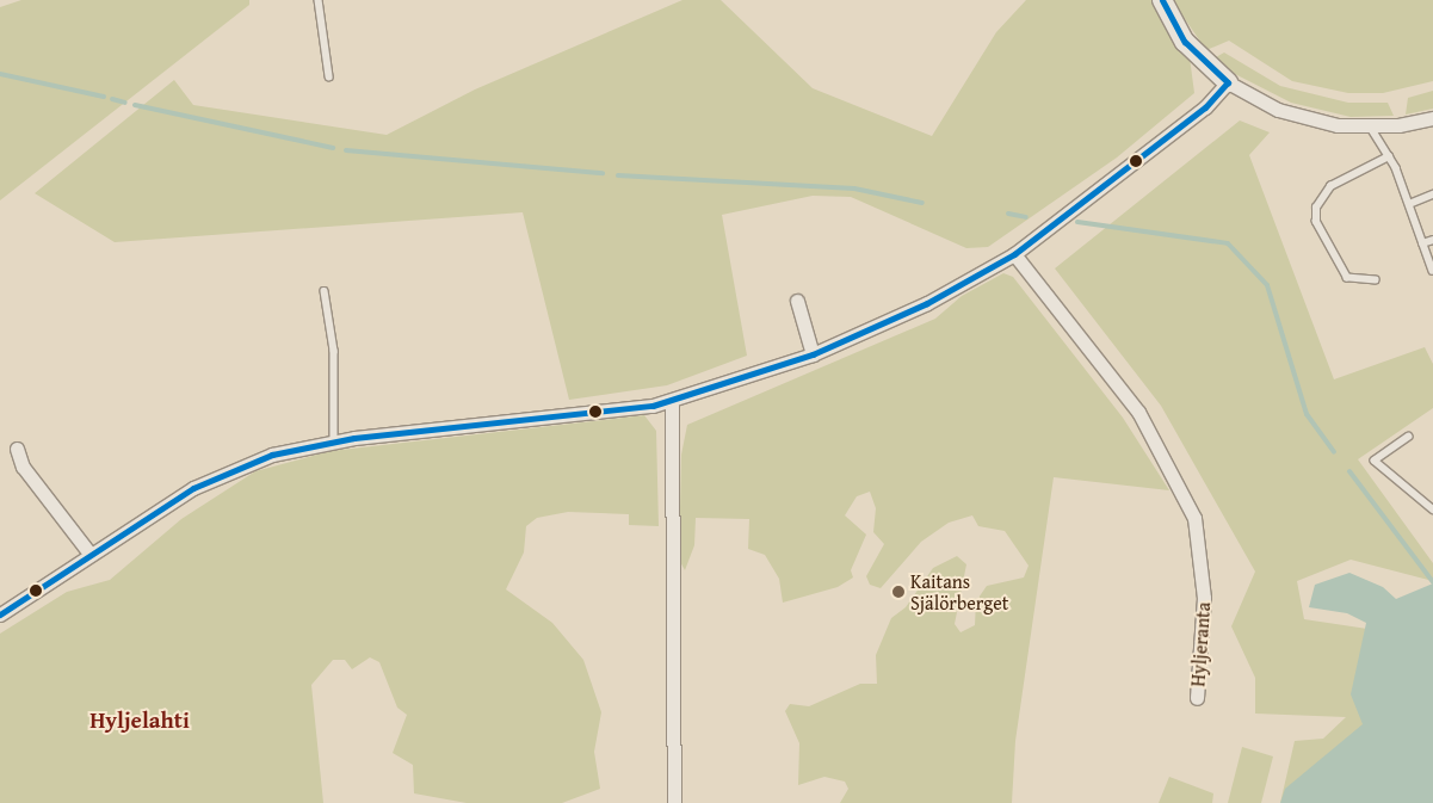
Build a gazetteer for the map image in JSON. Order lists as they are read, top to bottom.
{
  "streets": {
    "street": ["Hyljeranta"]
  },
  "districts": ["Hyljelahti"],
  "places": ["Kaitans Själörberget"]
}
